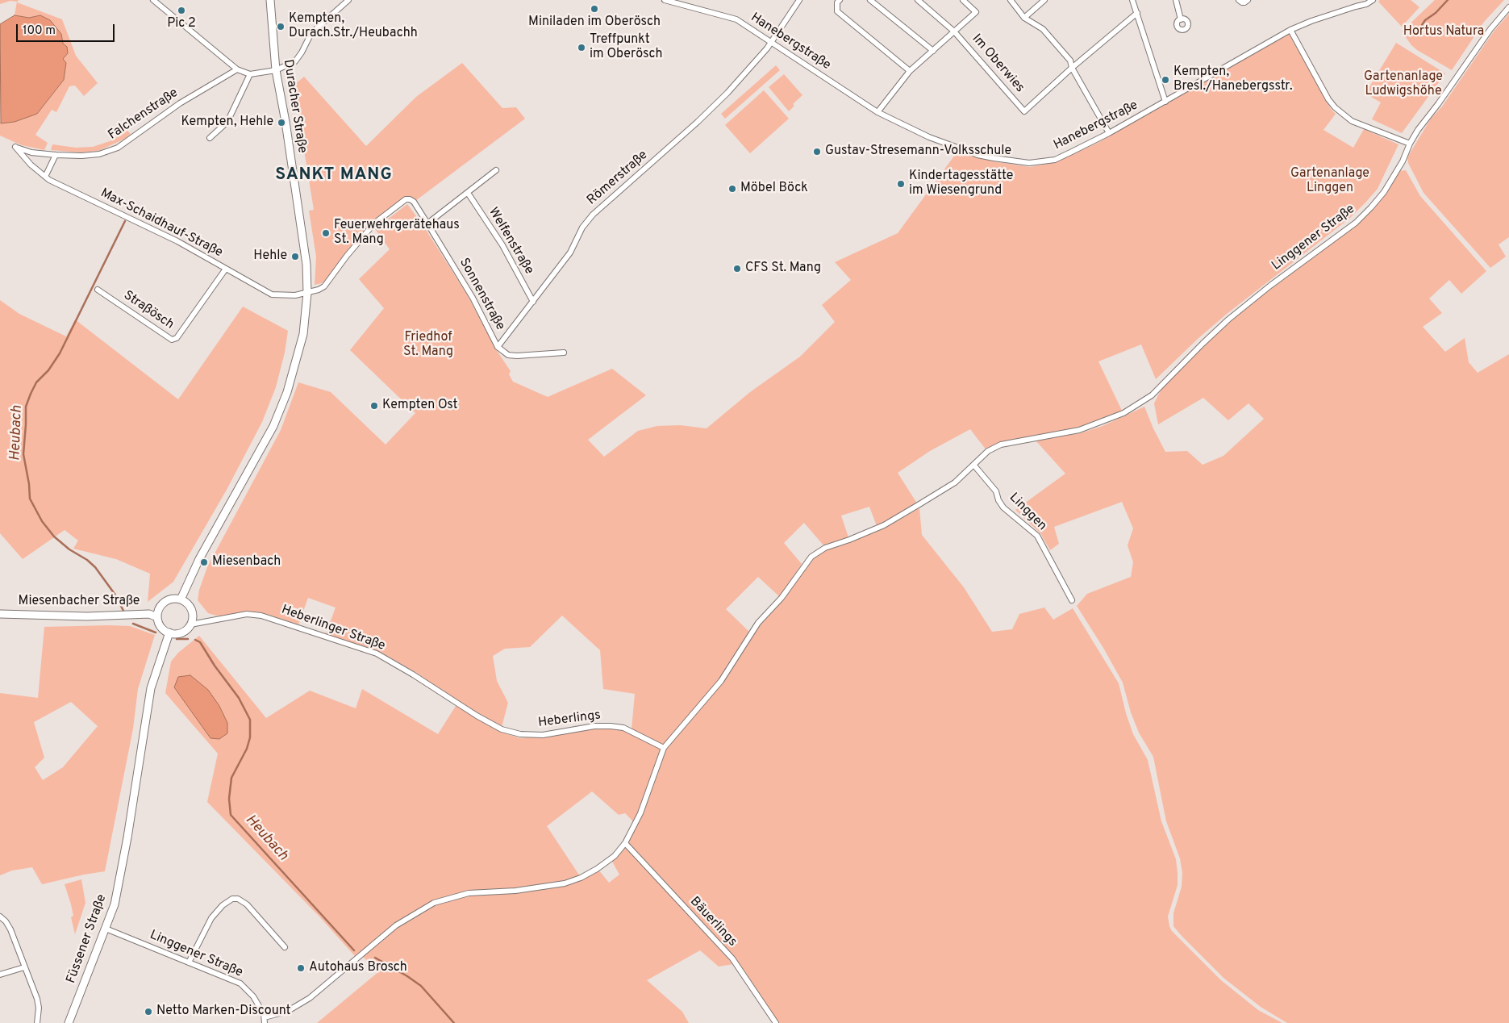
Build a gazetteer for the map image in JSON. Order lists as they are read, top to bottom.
{
  "streets": {
    "main road": ["Duracher Straße", "Miesenbacher Straße", "Füssener Straße"],
    "street": [
      "Hanebergstraße",
      "Im Oberwies",
      "Falchenstraße",
      "Römerstraße",
      "Max-Schaidhauf-Straße",
      "Linggener Straße",
      "Welfenstraße",
      "Sonnenstraße",
      "Straßösch",
      "Linggen",
      "Heberlinger Straße",
      "Heberlings",
      "Bäuerlings"
    ]
  },
  "crossings": [
    ["Hanebergstraße", "Im Oberwies"],
    ["Hanebergstraße", "Römerstraße"],
    ["Duracher Straße", "Max-Schaidhauf-Straße"],
    ["Duracher Straße", "Miesenbacher Straße"],
    ["Duracher Straße", "Heberlinger Straße"],
    ["Duracher Straße", "Füssener Straße"],
    ["Falchenstraße", "Max-Schaidhauf-Straße"],
    ["Römerstraße", "Welfenstraße"],
    ["Römerstraße", "Sonnenstraße"],
    ["Max-Schaidhauf-Straße", "Sonnenstraße"],
    ["Max-Schaidhauf-Straße", "Straßösch"],
    ["Linggener Straße", "Linggen"],
    ["Linggener Straße", "Heberlings"],
    ["Linggener Straße", "Füssener Straße"],
    ["Miesenbacher Straße", "Heberlinger Straße"],
    ["Miesenbacher Straße", "Füssener Straße"],
    ["Heberlinger Straße", "Heberlings"],
    ["Heberlinger Straße", "Füssener Straße"]
  ],
  "districts": ["SANKT MANG"],
  "water": ["Heubach"],
  "parks": [
    "Hortus Natura",
    "Gartenanlage Ludwigshöhe",
    "Gartenanlage Linggen",
    "Friedhof St. Mang"
  ],
  "places": [
    "Miniladen im Oberösch",
    "Pic 2",
    "Kempten, Durach.Str./Heubachh",
    "Treffpunkt im Oberösch",
    "Kempten, Bresl./Hanebergsstr.",
    "Kempten, Hehle",
    "Gustav-Stresemann-Volksschule",
    "Kindertagesstätte im Wiesengrund",
    "Möbel Böck",
    "Feuerwehrgerätehaus St. Mang",
    "Hehle",
    "CFS St. Mang",
    "Kempten Ost",
    "Miesenbach",
    "Autohaus Brosch",
    "Netto Marken-Discount"
  ],
  "scale_bar": "100 m"
}
